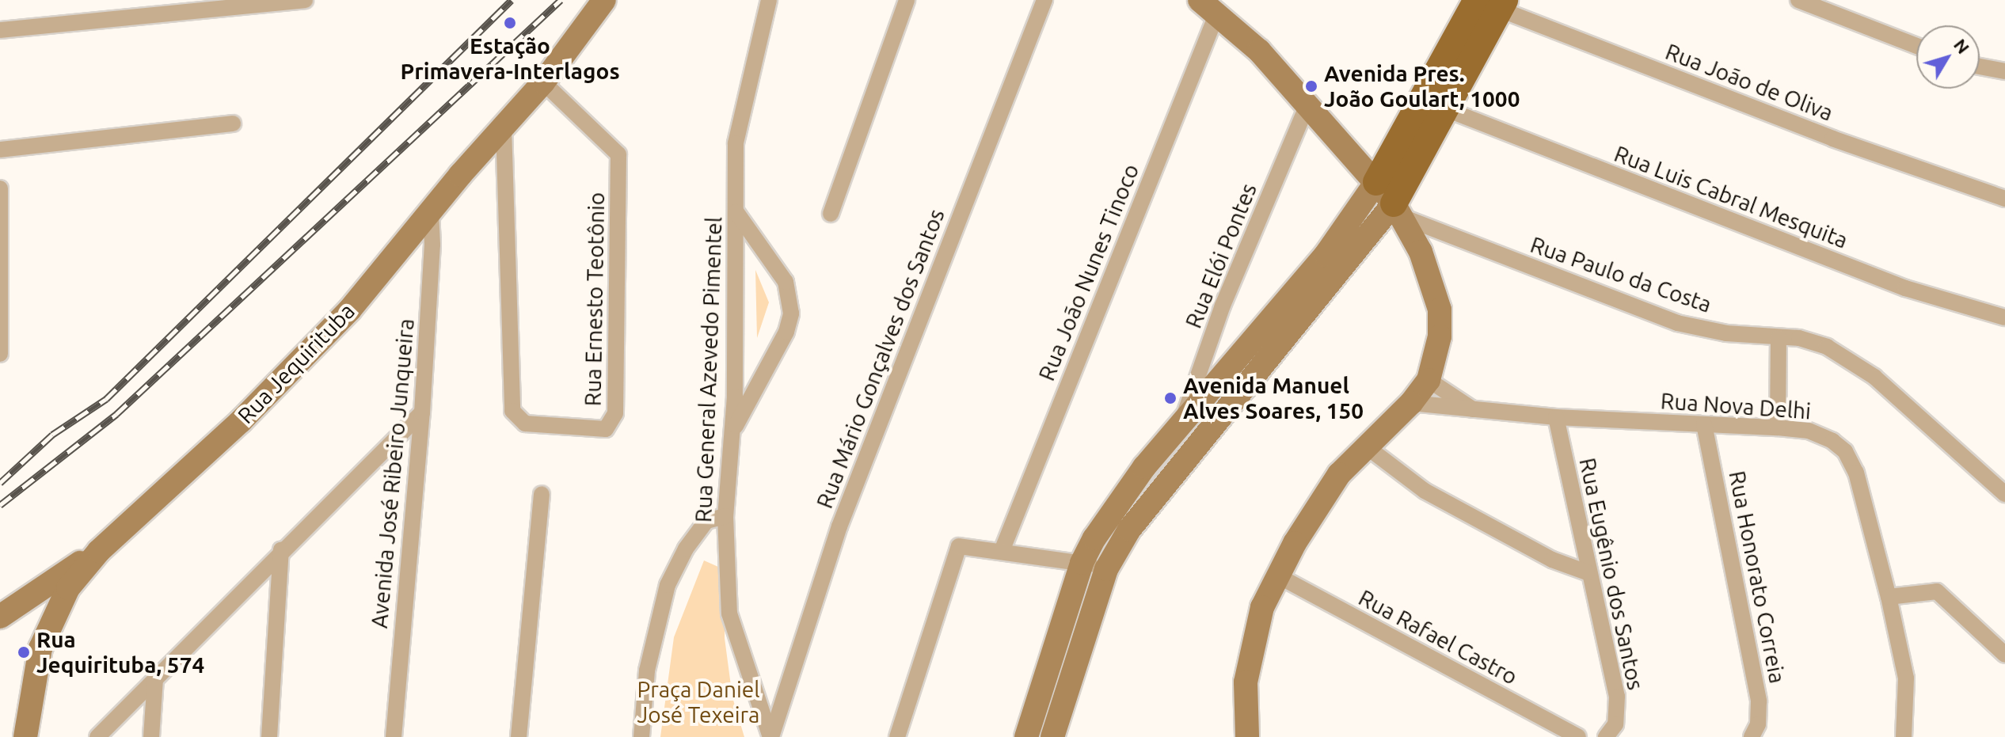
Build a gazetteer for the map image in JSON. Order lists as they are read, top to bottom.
{
  "streets": {
    "street": [
      "Rua João de Oliva",
      "Rua Luis Cabral Mesquita",
      "Rua Elói Pontes",
      "Rua João Nunes Tinoco",
      "Rua Paulo da Costa",
      "Rua Ernesto Teotônio",
      "Rua Mário Gonçalves dos Santos",
      "Rua Jequirituba",
      "Rua General Azevedo Pimentel",
      "Rua Nova Delhi",
      "Avenida José Ribeiro Junqueira",
      "Rua Eugênio dos Santos",
      "Rua Honorato Correia",
      "Rua Rafael Castro"
    ]
  },
  "crossings": [
    ["Rua Ernesto Teotônio", "Rua Jequirituba"],
    ["Rua Mário Gonçalves dos Santos", "Rua General Azevedo Pimentel"],
    ["Rua Jequirituba", "Avenida José Ribeiro Junqueira"],
    ["Rua Nova Delhi", "Rua Eugênio dos Santos"],
    ["Rua Nova Delhi", "Rua Honorato Correia"]
  ],
  "parks": ["Praça Daniel José Texeira"],
  "places": [
    "Estação Primavera-Interlagos",
    "Avenida Pres. João Goulart, 1000",
    "Avenida Manuel Alves Soares, 150",
    "Rua Jequirituba, 574"
  ],
  "north": "top right"
}
